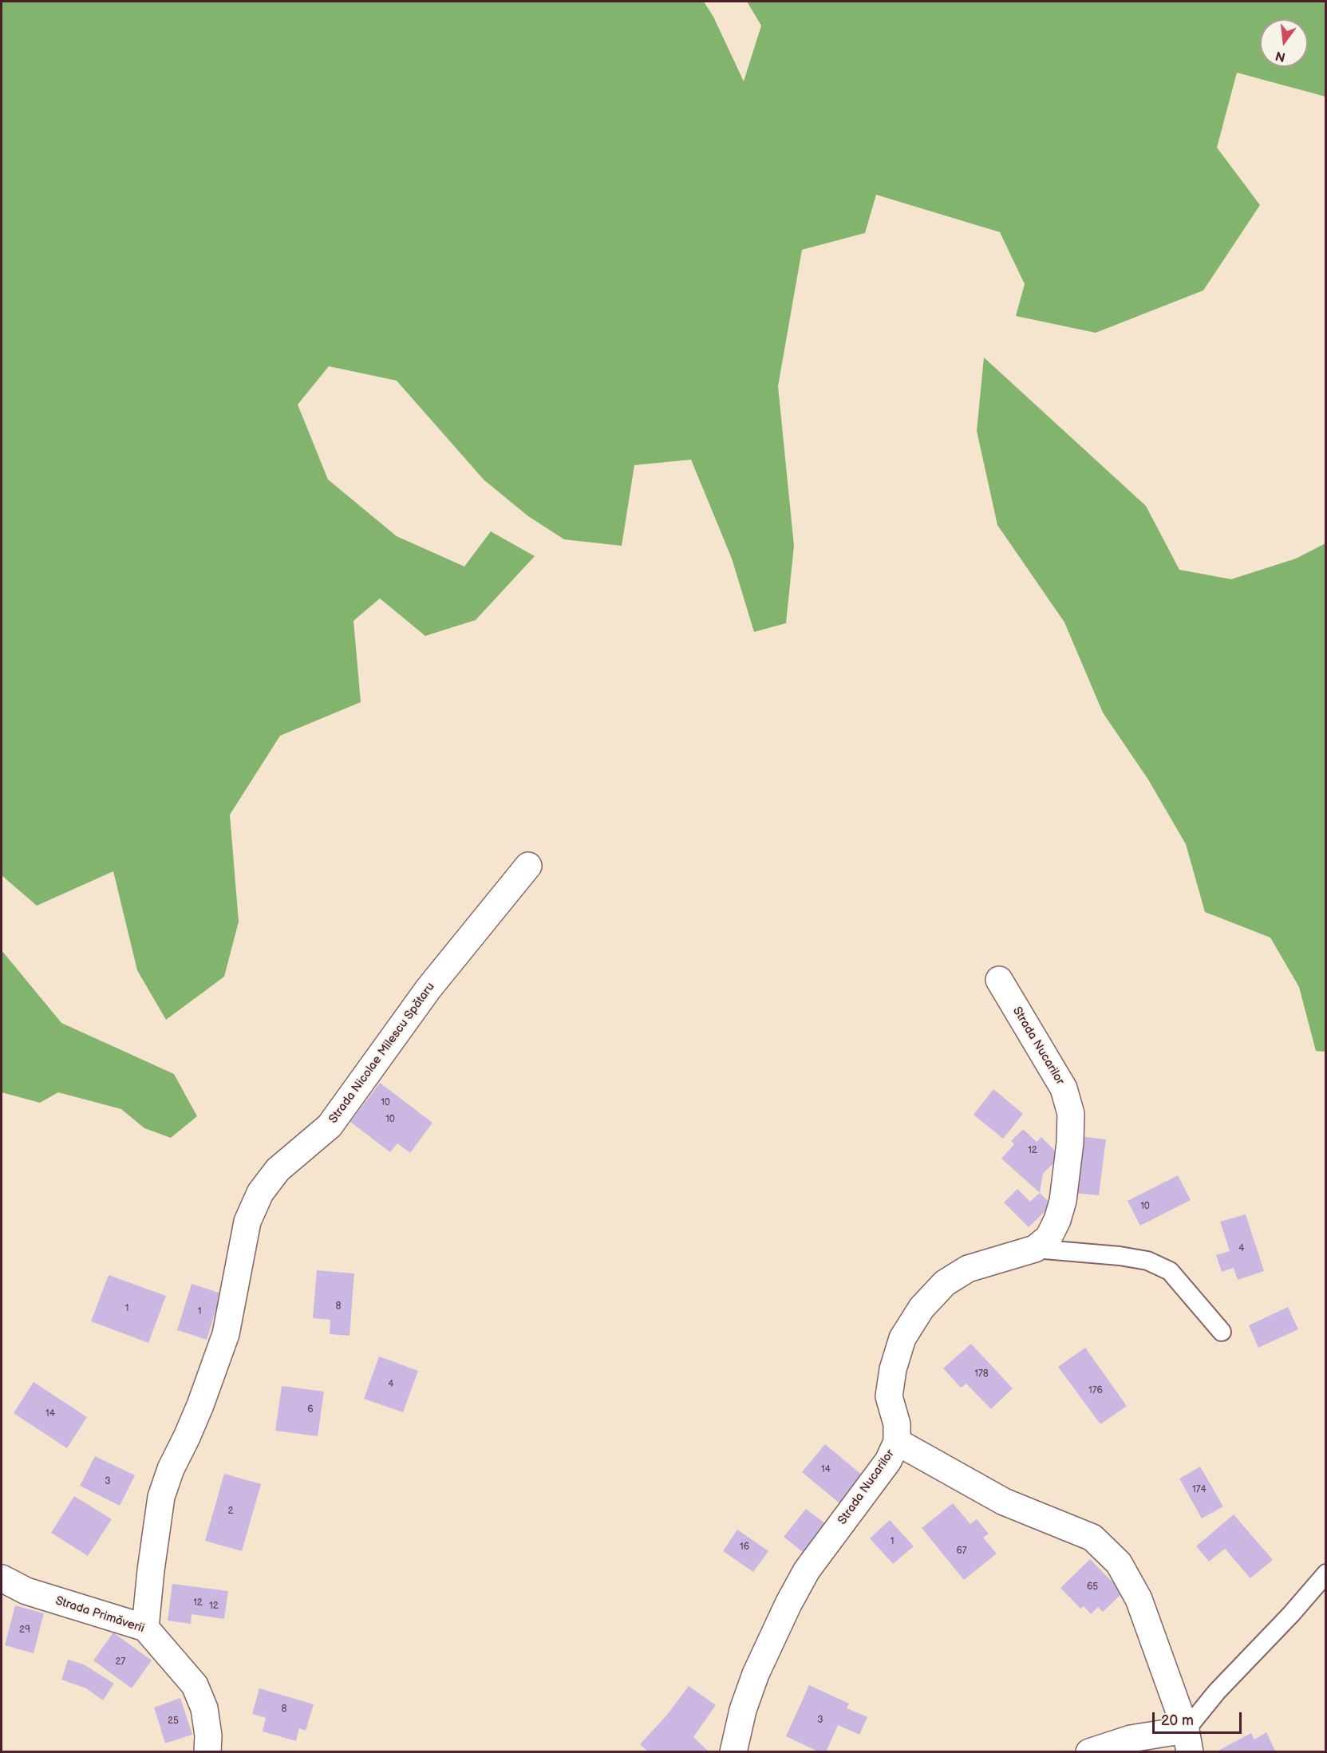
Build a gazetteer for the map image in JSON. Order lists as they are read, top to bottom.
{
  "streets": {
    "street": ["Strada Nucarilor", "Strada Nicolae Milescu Spătaru", "Strada Primăverii"]
  },
  "crossings": [
    ["Strada Nicolae Milescu Spătaru", "Strada Primăverii"]
  ],
  "house_numbers": [
    "10",
    "10",
    "12",
    "10",
    "4",
    "8",
    "1",
    "1",
    "178",
    "4",
    "176",
    "6",
    "14",
    "14",
    "3",
    "174",
    "2",
    "1",
    "16",
    "67",
    "65",
    "12",
    "12",
    "29",
    "27",
    "8",
    "3",
    "25"
  ],
  "scale_bar": "20 m",
  "north": "bottom"
}
